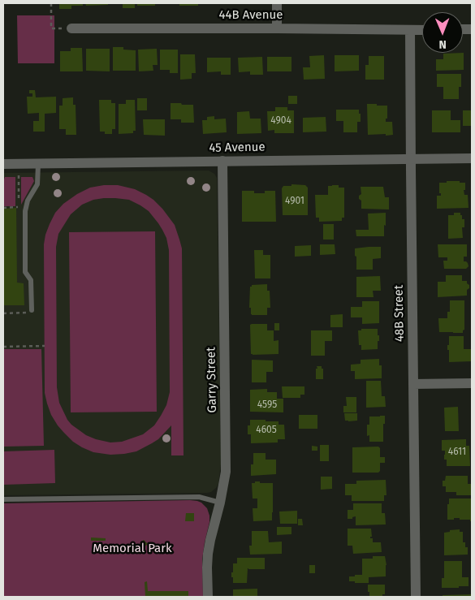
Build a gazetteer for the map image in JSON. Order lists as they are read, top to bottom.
{
  "streets": {
    "street": [
      "44B Avenue",
      "45 Avenue",
      "48B Street",
      "Garry Street"
    ]
  },
  "crossings": [
    ["44B Avenue", "48B Street"],
    ["45 Avenue", "48B Street"],
    ["45 Avenue", "Garry Street"]
  ],
  "parks": ["Memorial Park"],
  "house_numbers": [
    "4904",
    "4901",
    "4595",
    "4605",
    "4611"
  ],
  "north": "bottom"
}
